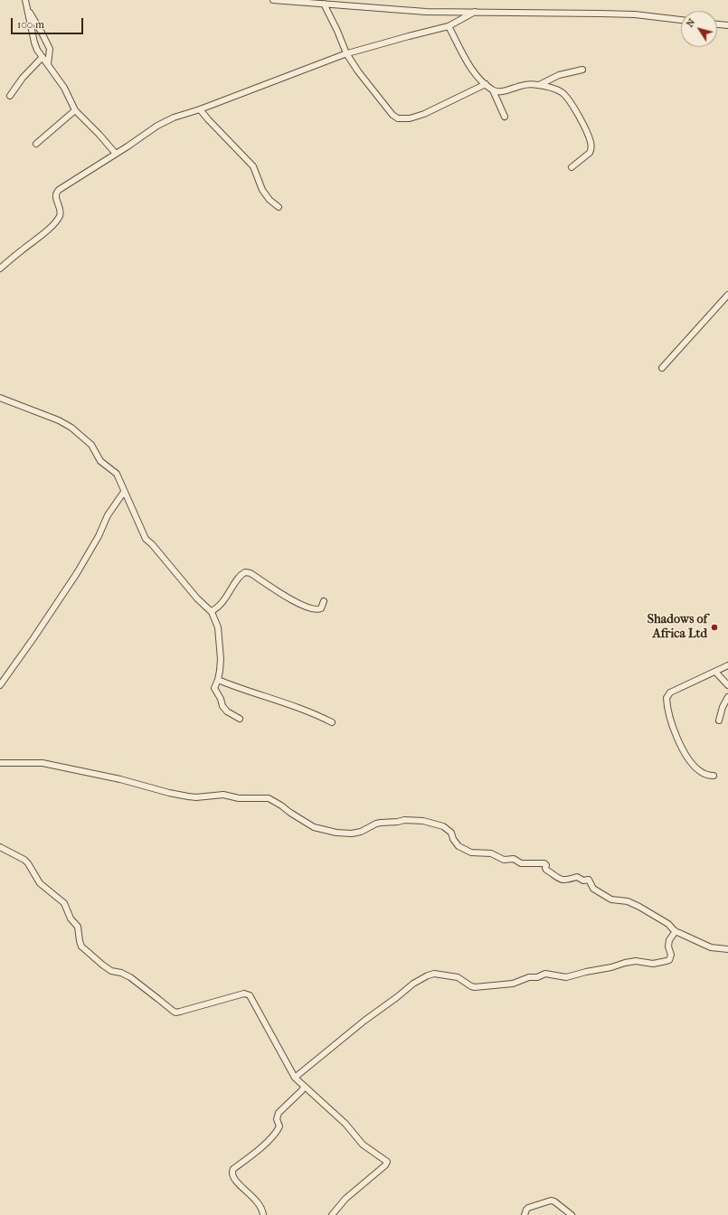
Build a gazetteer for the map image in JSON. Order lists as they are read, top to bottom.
{
  "places": ["Shadows of Africa Ltd"],
  "scale_bar": "100 m",
  "north": "top left"
}
